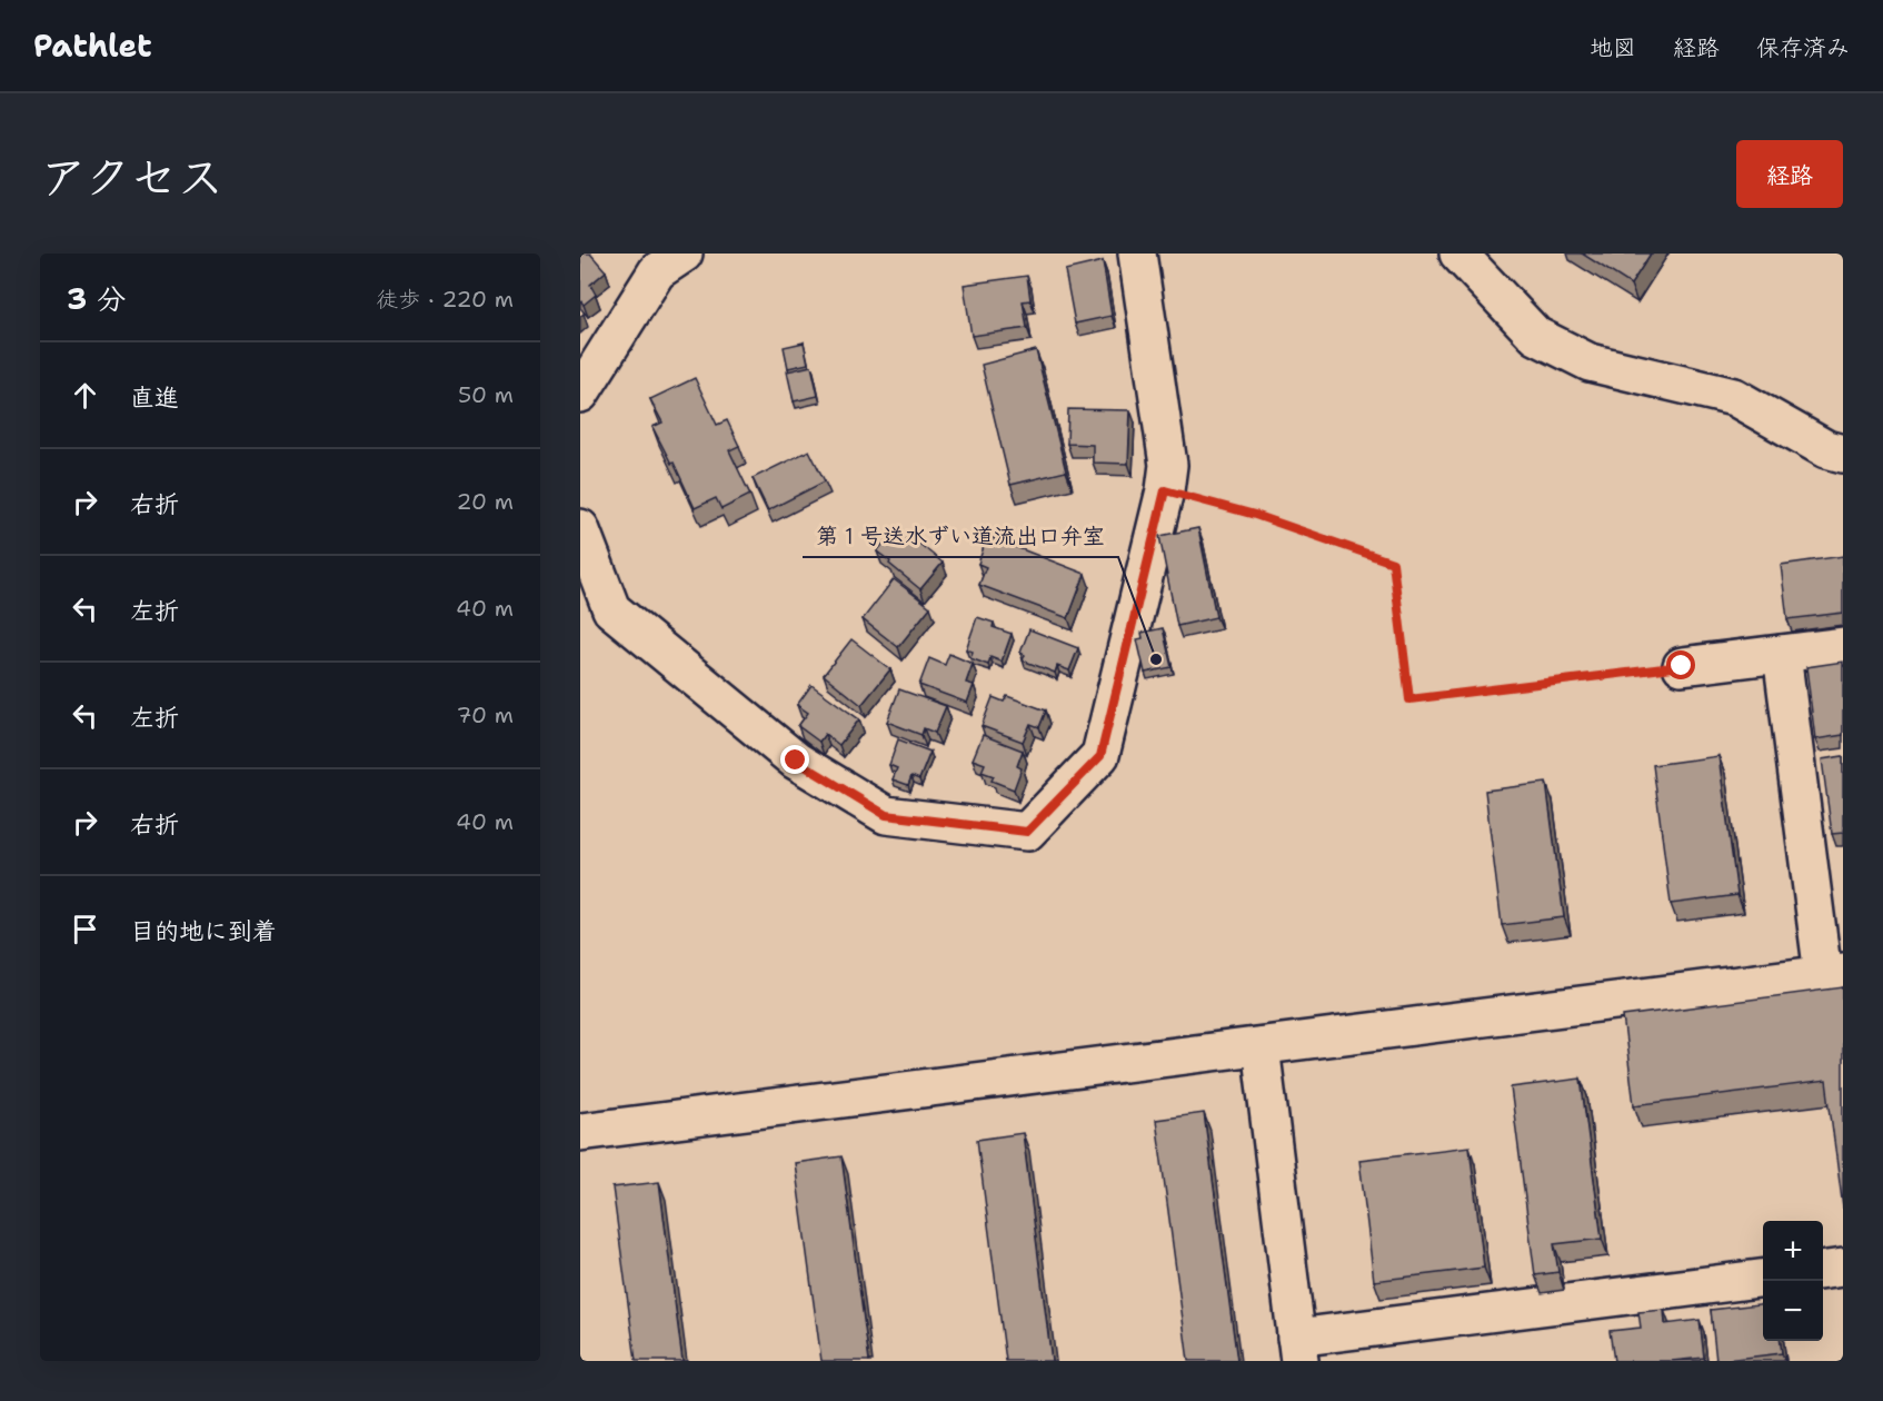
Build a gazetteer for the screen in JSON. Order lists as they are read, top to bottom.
{
  "places": ["第１号送水ずい道流出口弁室"],
  "page": {
    "header": "Pathlet",
    "nav": ["地図", "経路", "保存済み"],
    "title": "アクセス",
    "buttons": "経路",
    "heading": ["3 分", "徒歩 · 220 m"],
    "list": [
      ["直進", "50 m"],
      ["右折", "20 m"],
      ["左折", "40 m"],
      ["左折", "70 m"],
      ["右折", "40 m"],
      "目的地に到着"
    ],
    "map_buttons": ["+", "−"]
  }
}
